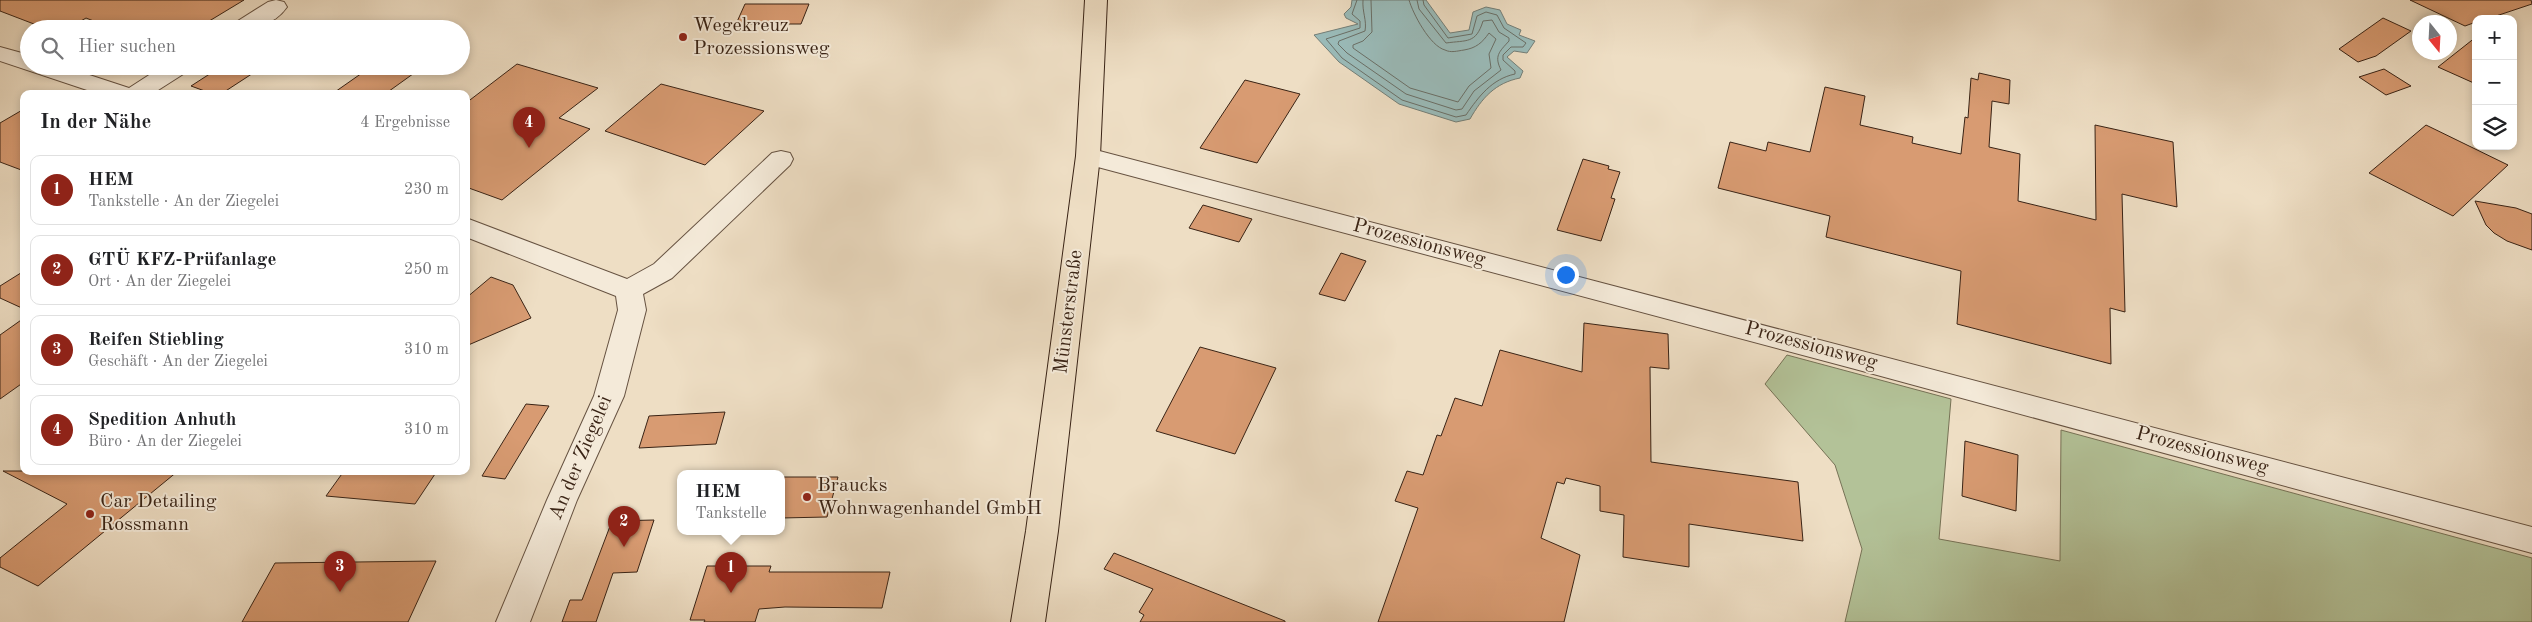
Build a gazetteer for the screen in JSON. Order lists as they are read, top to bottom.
{
  "streets": {
    "main road": ["Münsterstraße"],
    "street": ["Prozessionsweg", "An der Ziegelei"]
  },
  "crossings": [
    ["Prozessionsweg", "Münsterstraße"]
  ],
  "places": ["Wegekreuz Prozessionsweg", "Braucks Wohnwagenhandel GmbH", "Car Detailing Rossmann"],
  "north": "bottom",
  "page": {
    "map_buttons": ["+", "−"],
    "search": "Hier suchen",
    "heading": ["In der Nähe", "4 Ergebnisse"],
    "pins": [
      "4",
      "2",
      "3",
      "1"
    ],
    "list": [
      {
        "mark": "1",
        "name": "HEM",
        "note": "Tankstelle · An der Ziegelei",
        "value": "230 m"
      },
      {
        "mark": "2",
        "name": "GTÜ KFZ-Prüfanlage",
        "note": "Ort · An der Ziegelei",
        "value": "250 m"
      },
      {
        "mark": "3",
        "name": "Reifen Stiebling",
        "note": "Geschäft · An der Ziegelei",
        "value": "310 m"
      },
      {
        "mark": "4",
        "name": "Spedition Anhuth",
        "note": "Büro · An der Ziegelei",
        "value": "310 m"
      }
    ],
    "popup": ["HEM", "Tankstelle"]
  }
}
